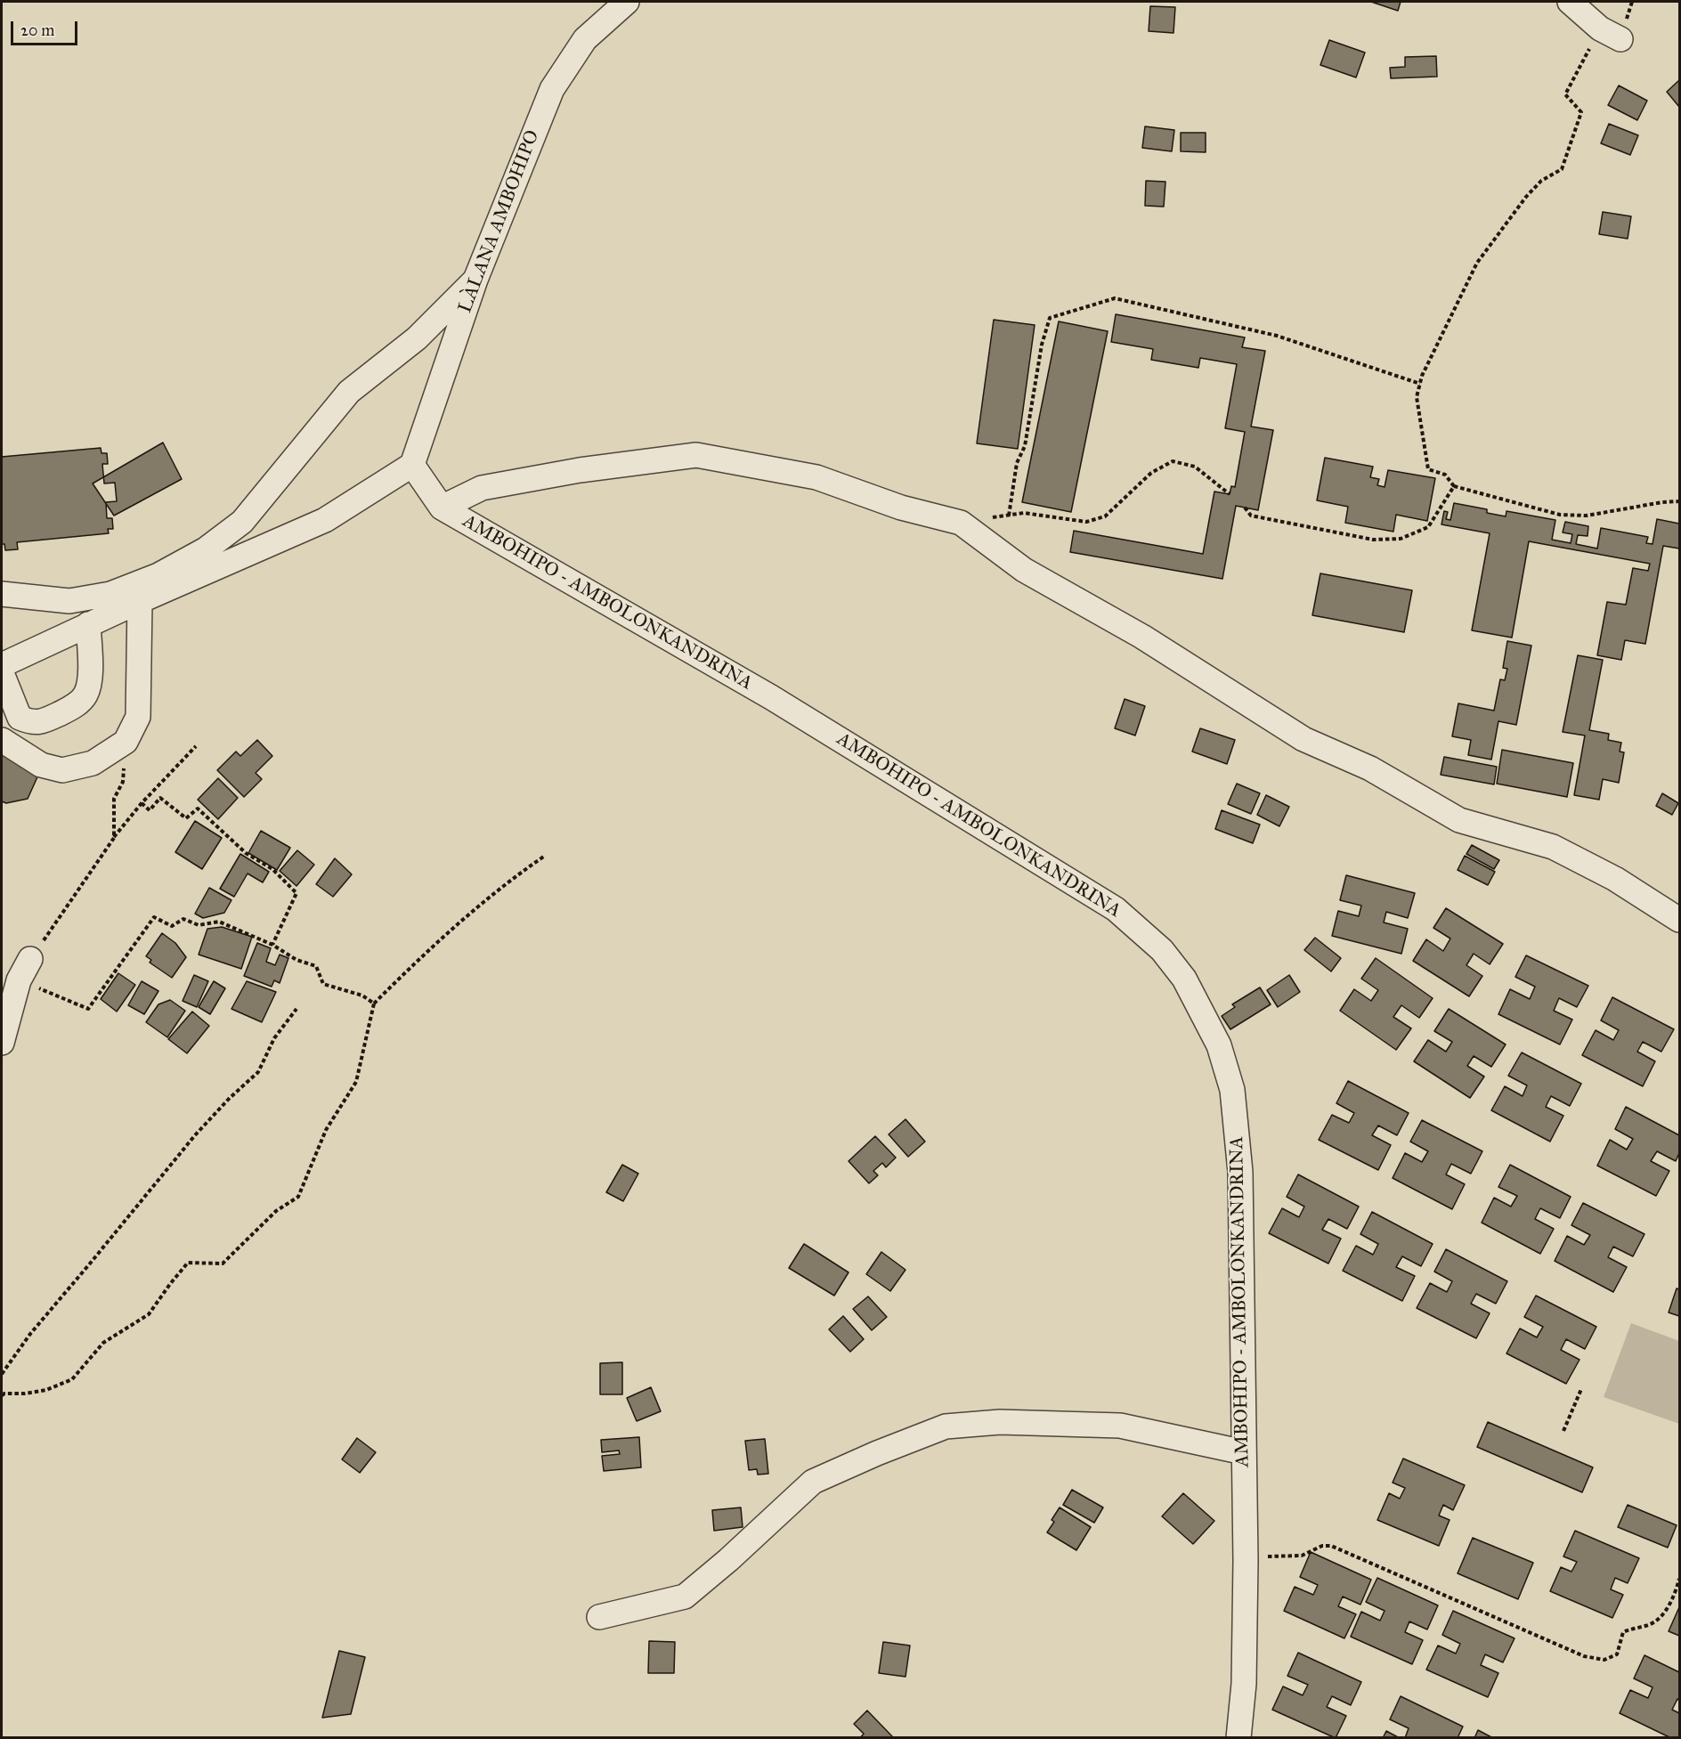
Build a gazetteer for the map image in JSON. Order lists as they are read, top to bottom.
{
  "streets": {
    "street": ["LÀLANA AMBOHIPO", "AMBOHIPO - AMBOLONKANDRINA"]
  },
  "crossings": [
    ["LÀLANA AMBOHIPO", "AMBOHIPO - AMBOLONKANDRINA"]
  ],
  "scale_bar": "20 m"
}
